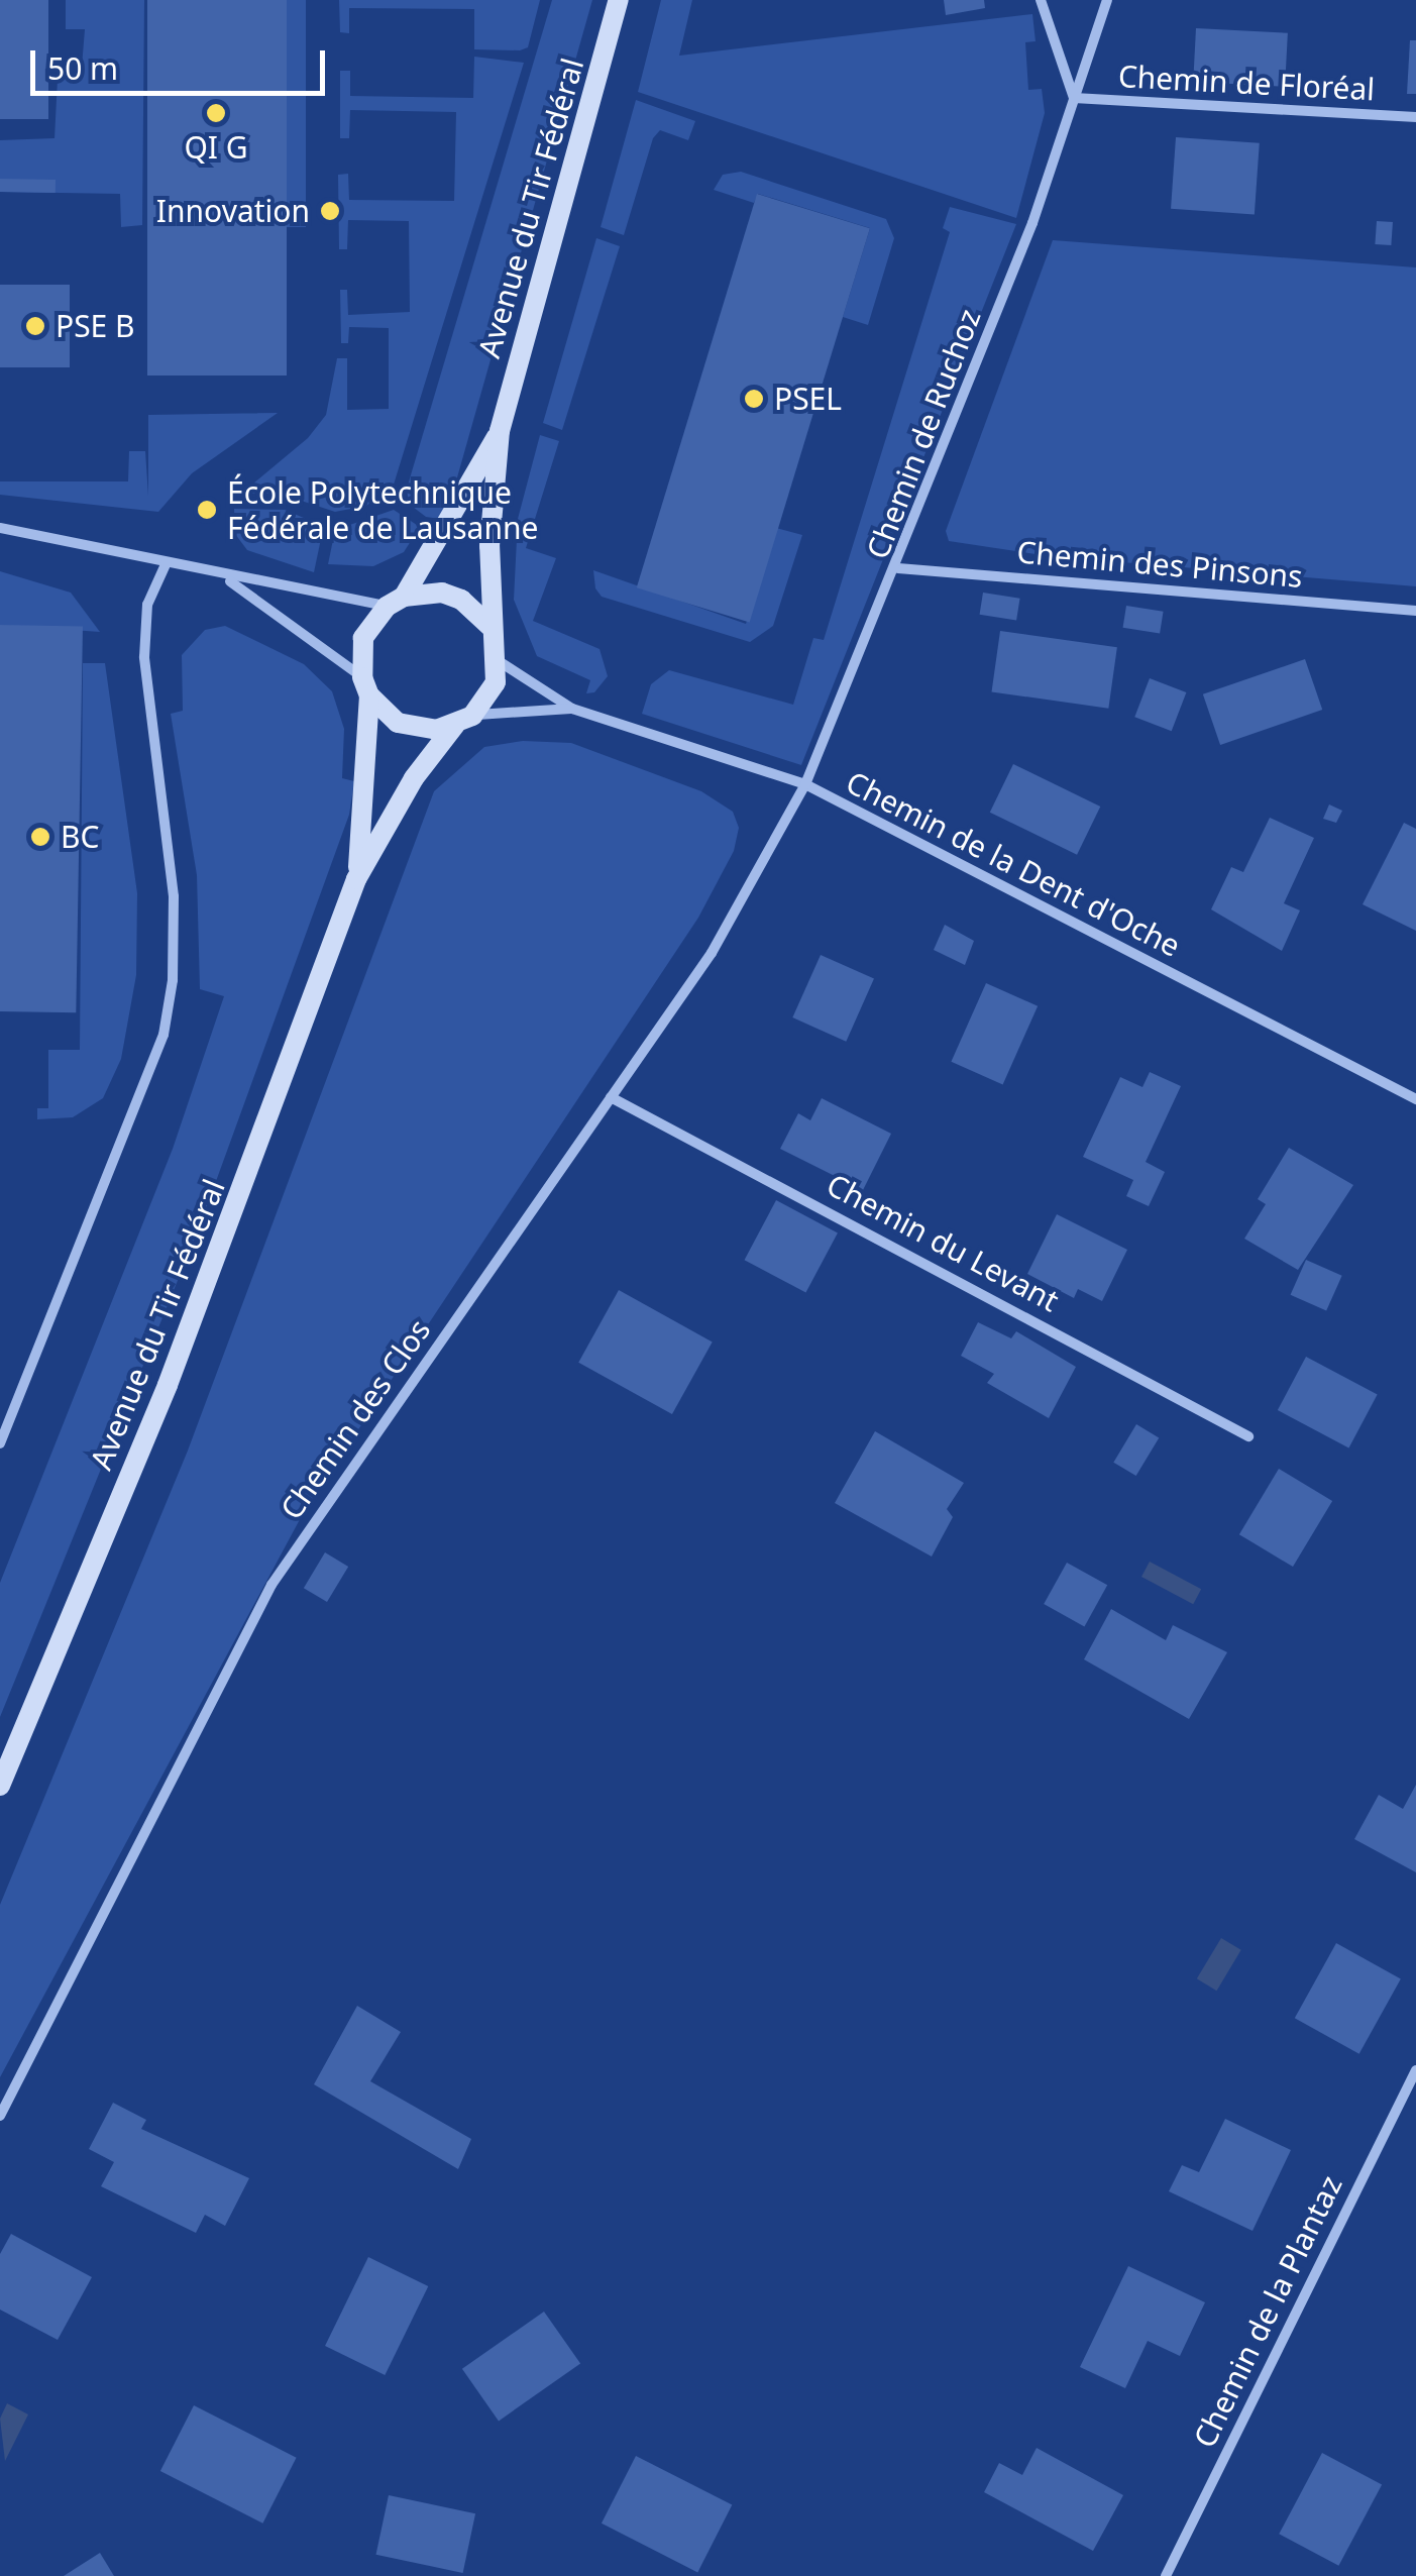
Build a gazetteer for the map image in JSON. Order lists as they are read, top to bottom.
{
  "streets": {
    "main road": ["Avenue du Tir Fédéral"],
    "street": [
      "Chemin de Floréal",
      "Chemin de Ruchoz",
      "Chemin des Pinsons",
      "Chemin de la Dent d'Oche",
      "Chemin du Levant",
      "Chemin des Clos",
      "Chemin de la Plantaz"
    ]
  },
  "crossings": [
    ["Chemin de Floréal", "Chemin de Ruchoz"],
    ["Avenue du Tir Fédéral", "Chemin de la Dent d'Oche"],
    ["Chemin de Ruchoz", "Chemin des Pinsons"],
    ["Chemin de Ruchoz", "Chemin de la Dent d'Oche"],
    ["Chemin de Ruchoz", "Chemin des Clos"],
    ["Chemin de la Dent d'Oche", "Chemin des Clos"],
    ["Chemin du Levant", "Chemin des Clos"]
  ],
  "places": [
    "QI G",
    "Innovation",
    "PSE B",
    "PSEL",
    "École Polytechnique Fédérale de Lausanne",
    "BC"
  ],
  "scale_bar": "50 m"
}
